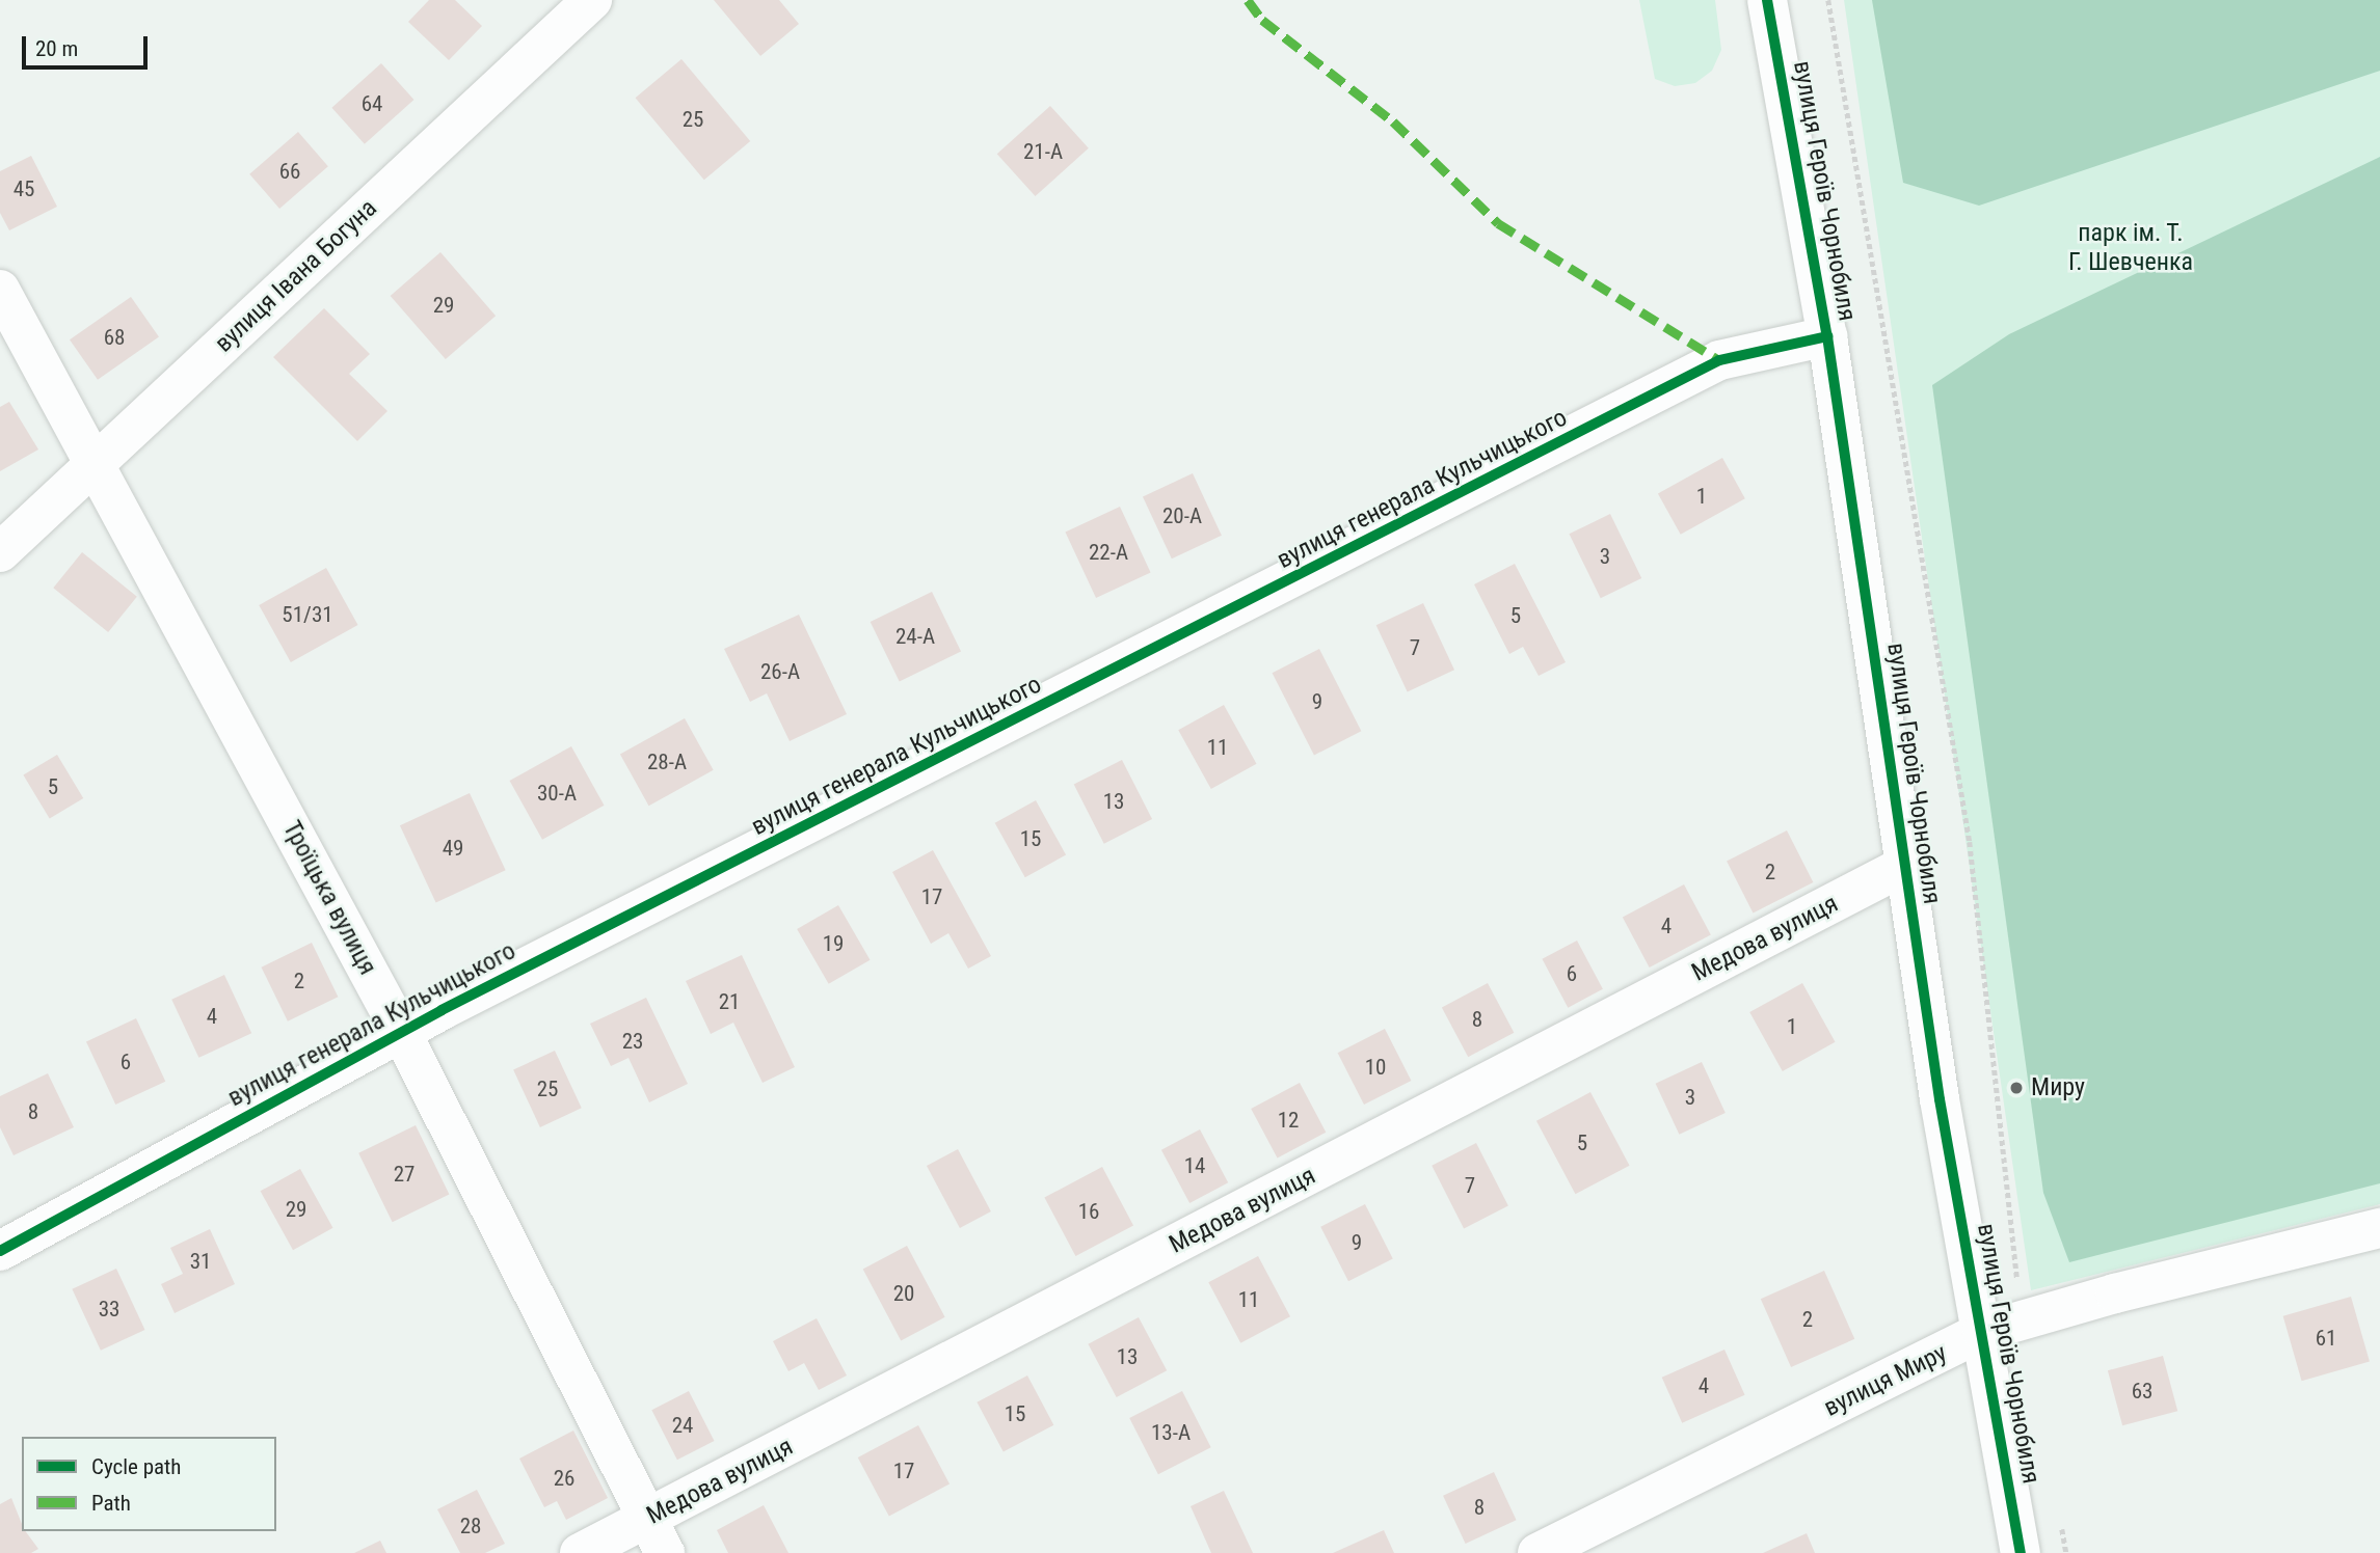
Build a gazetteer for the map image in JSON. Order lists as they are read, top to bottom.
{
  "streets": {
    "street": [
      "вулиця Героїв Чорнобиля",
      "вулиця Івана Богуна",
      "вулиця генерала Кульчицького",
      "Троїцька вулиця",
      "Медова вулиця",
      "вулиця Миру"
    ]
  },
  "crossings": [
    ["вулиця Героїв Чорнобиля", "вулиця генерала Кульчицького"],
    ["вулиця Героїв Чорнобиля", "Медова вулиця"],
    ["вулиця Героїв Чорнобиля", "вулиця Миру"],
    ["вулиця Івана Богуна", "Троїцька вулиця"],
    ["вулиця генерала Кульчицького", "Троїцька вулиця"],
    ["Троїцька вулиця", "Медова вулиця"]
  ],
  "parks": ["парк ім. Т. Г. Шевченка"],
  "places": ["Миру"],
  "house_numbers": [
    "64",
    "25",
    "21-А",
    "66",
    "45",
    "29",
    "68",
    "1",
    "20-А",
    "22-А",
    "3",
    "51/31",
    "5",
    "24-А",
    "7",
    "26-А",
    "9",
    "11",
    "28-А",
    "5",
    "30-А",
    "13",
    "15",
    "49",
    "2",
    "17",
    "4",
    "19",
    "6",
    "2",
    "21",
    "4",
    "8",
    "1",
    "23",
    "6",
    "10",
    "25",
    "3",
    "8",
    "12",
    "5",
    "14",
    "27",
    "7",
    "29",
    "16",
    "9",
    "31",
    "20",
    "11",
    "33",
    "2",
    "61",
    "13",
    "4",
    "63",
    "15",
    "24",
    "13-А",
    "17",
    "26",
    "8",
    "28"
  ],
  "legend": ["Cycle path", "Path"],
  "scale_bar": "20 m"
}
